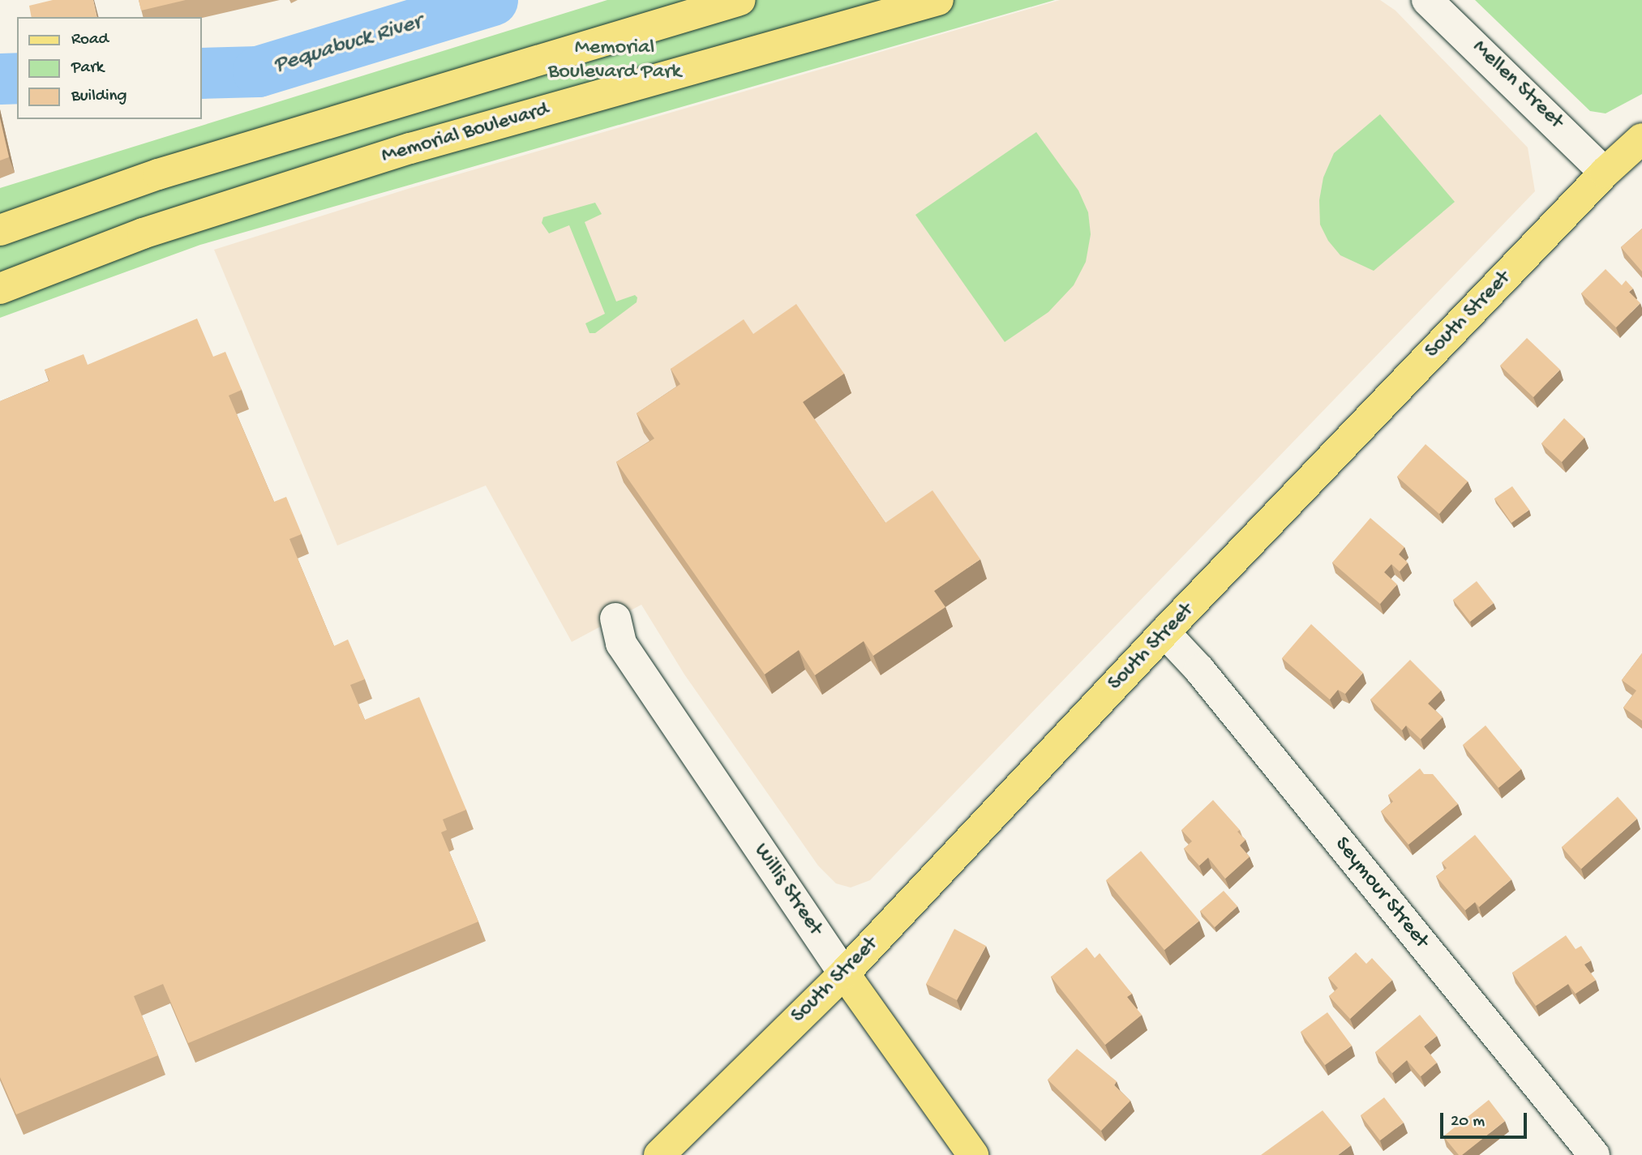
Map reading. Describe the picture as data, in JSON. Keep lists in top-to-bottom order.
{
  "streets": {
    "main road": ["Memorial Boulevard", "South Street", "Willis Street"],
    "street": ["Mellen Street", "Seymour Street"]
  },
  "crossings": [
    ["Mellen Street", "South Street"],
    ["South Street", "Willis Street"],
    ["South Street", "Seymour Street"]
  ],
  "water": ["Pequabuck River"],
  "parks": ["Memorial Boulevard Park"],
  "legend": ["Road", "Park", "Building"],
  "scale_bar": "20 m"
}
